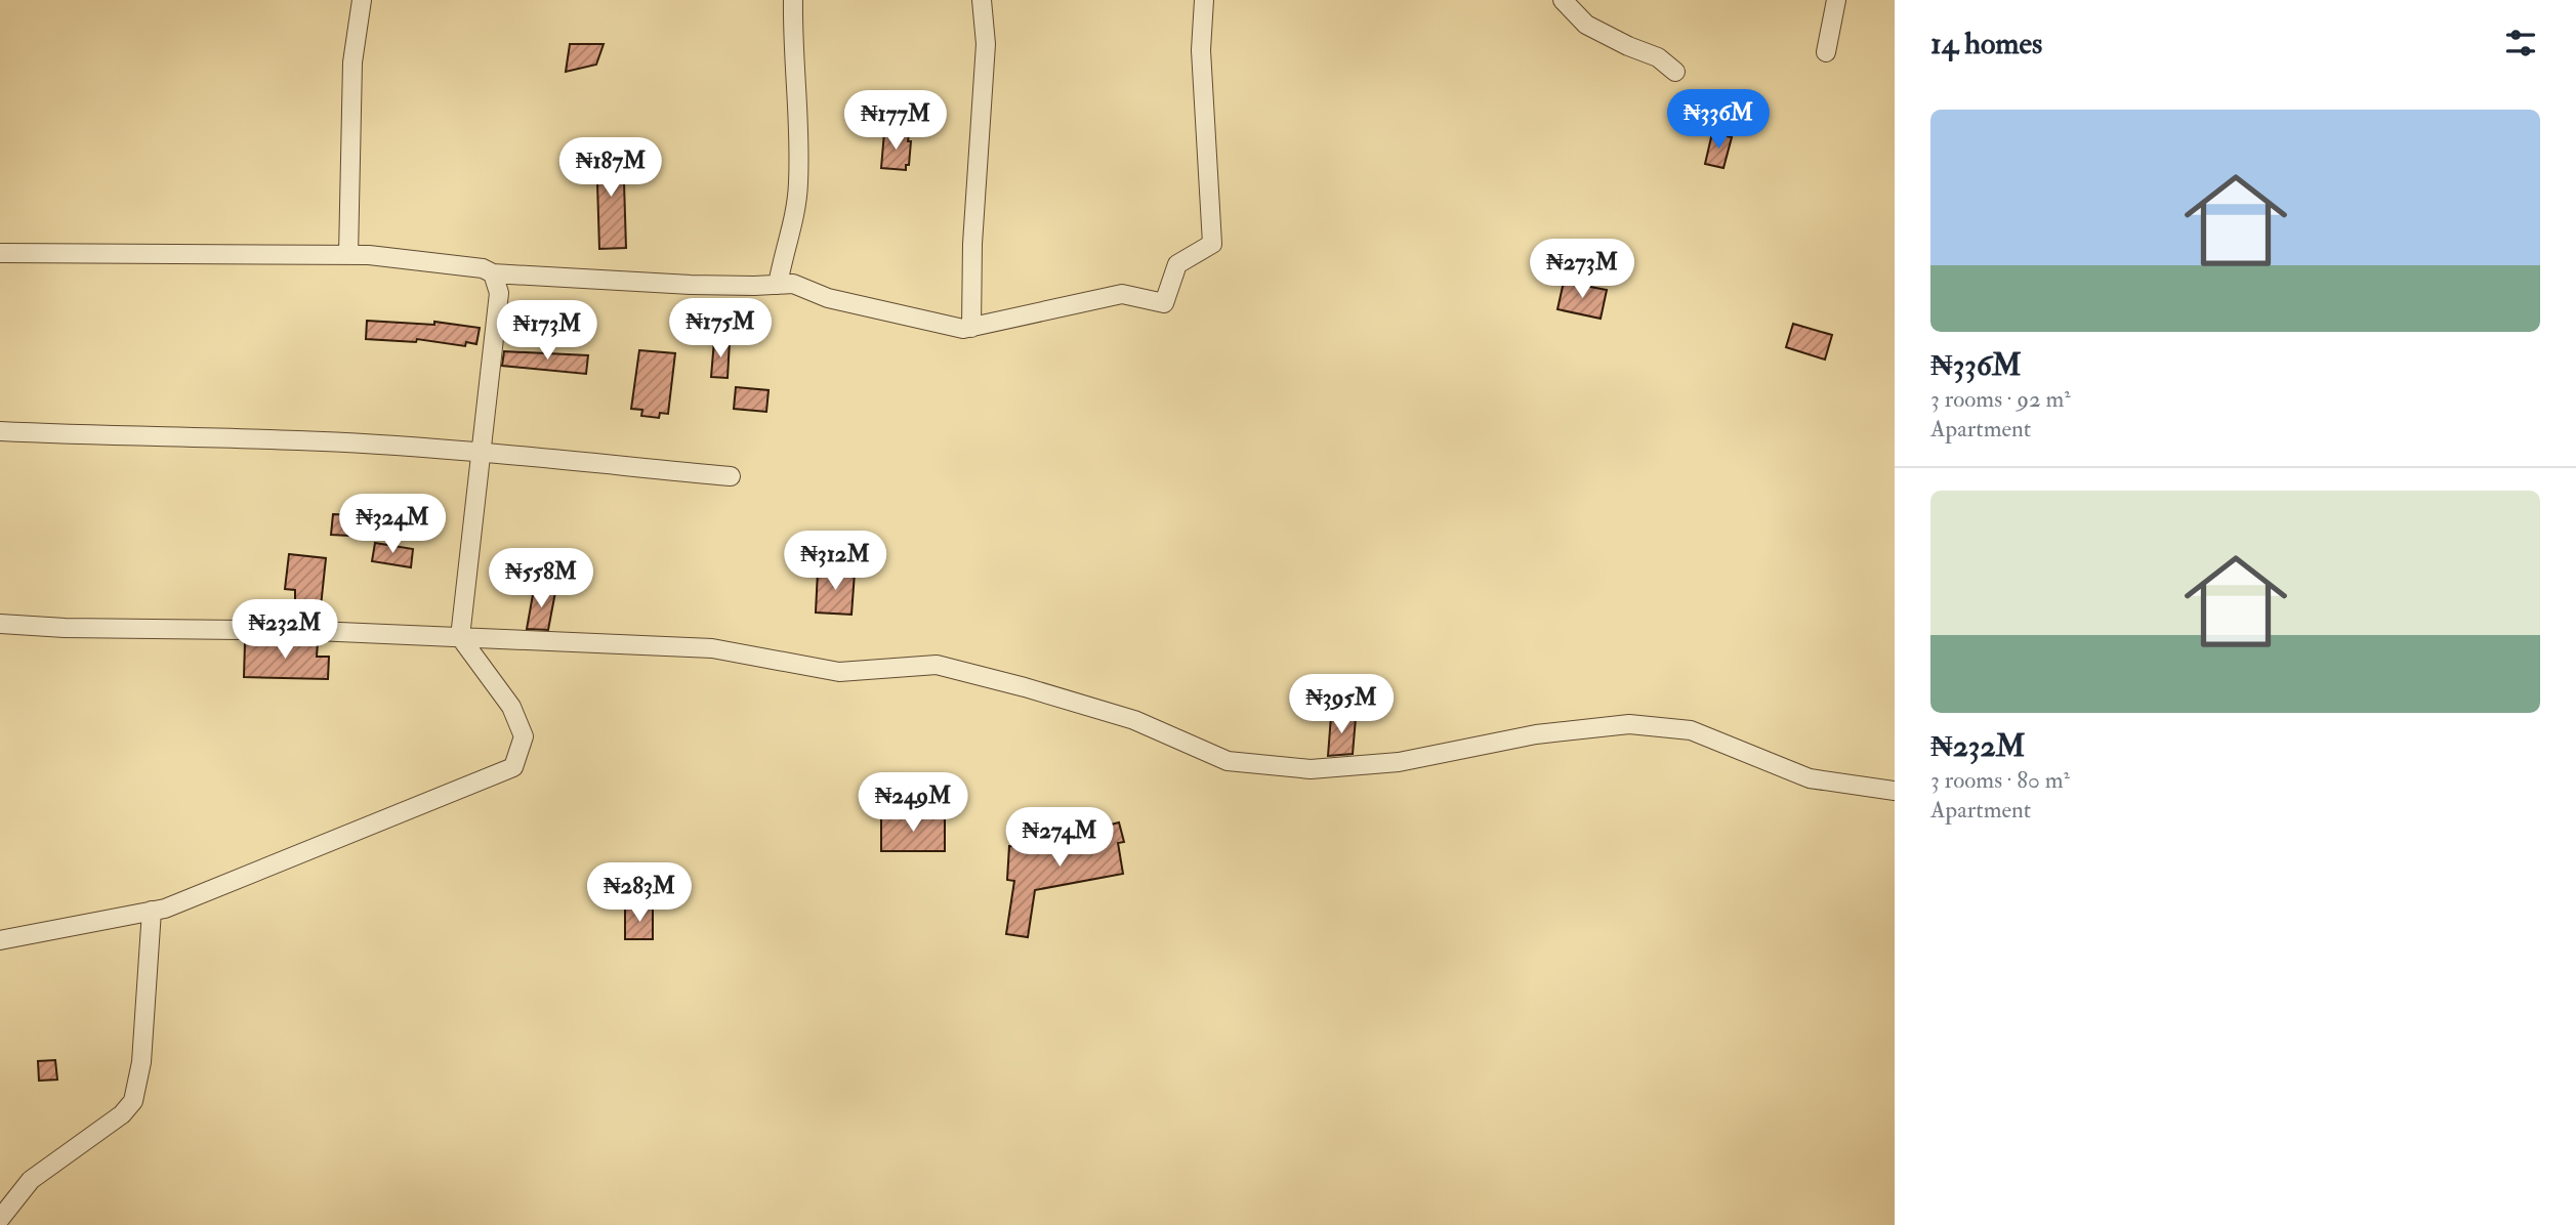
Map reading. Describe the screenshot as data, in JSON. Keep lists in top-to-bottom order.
{
  "page": {
    "heading": "14 homes",
    "list": [
      {
        "name": "₦336M",
        "note": "3 rooms · 92 m² · Apartment"
      },
      {
        "name": "₦232M",
        "note": "3 rooms · 80 m² · Apartment"
      }
    ],
    "price": [
      "₦336M",
      "₦177M",
      "₦187M",
      "₦273M",
      "₦175M",
      "₦173M",
      "₦324M",
      "₦312M",
      "₦558M",
      "₦232M",
      "₦395M",
      "₦249M",
      "₦274M",
      "₦283M"
    ]
  }
}
